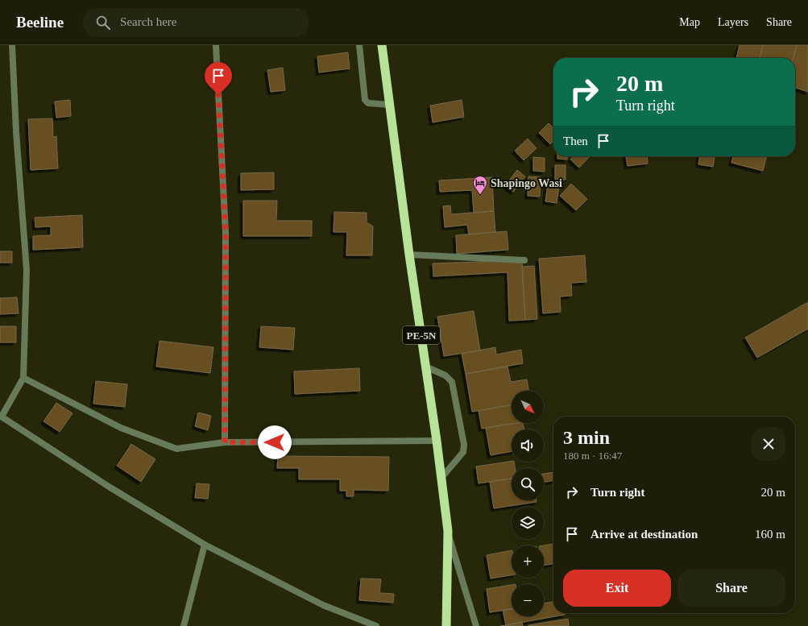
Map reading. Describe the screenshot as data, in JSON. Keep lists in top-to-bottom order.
{
  "streets": {
    "highway": ["PE-5N"]
  },
  "places": {
    "hotel": ["Shapingo Wasi"]
  },
  "north": "bottom right",
  "page": {
    "header": "Beeline",
    "search": "Search here",
    "nav": ["Map", "Layers", "Share"],
    "turn": ["20 m", "Turn right"],
    "then": "Then",
    "map_buttons": ["+", "−"],
    "heading": ["3 min", "180 m · 16:47"],
    "list": [
      {
        "name": "Turn right",
        "value": "20 m"
      },
      {
        "name": "Arrive at destination",
        "value": "160 m"
      }
    ],
    "buttons": ["Exit", "Share"]
  }
}
